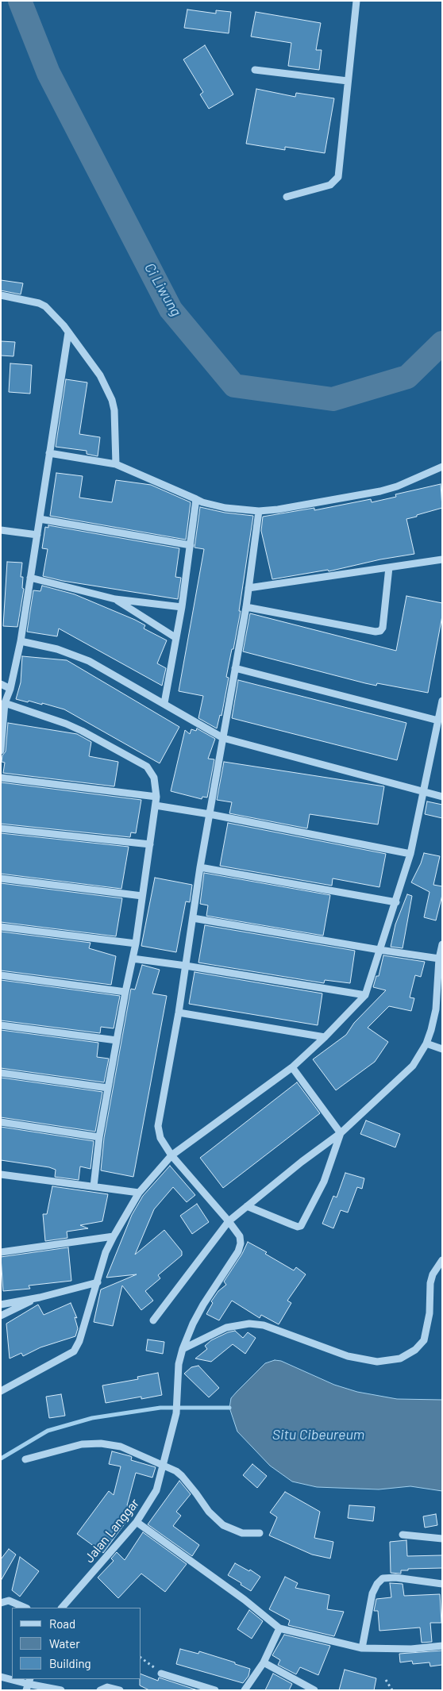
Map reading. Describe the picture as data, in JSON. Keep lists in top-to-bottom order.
{
  "streets": {
    "street": ["Jalan Langgar"]
  },
  "water": ["Ci Liwung", "Situ Cibeureum"],
  "legend": ["Road", "Water", "Building"]
}
